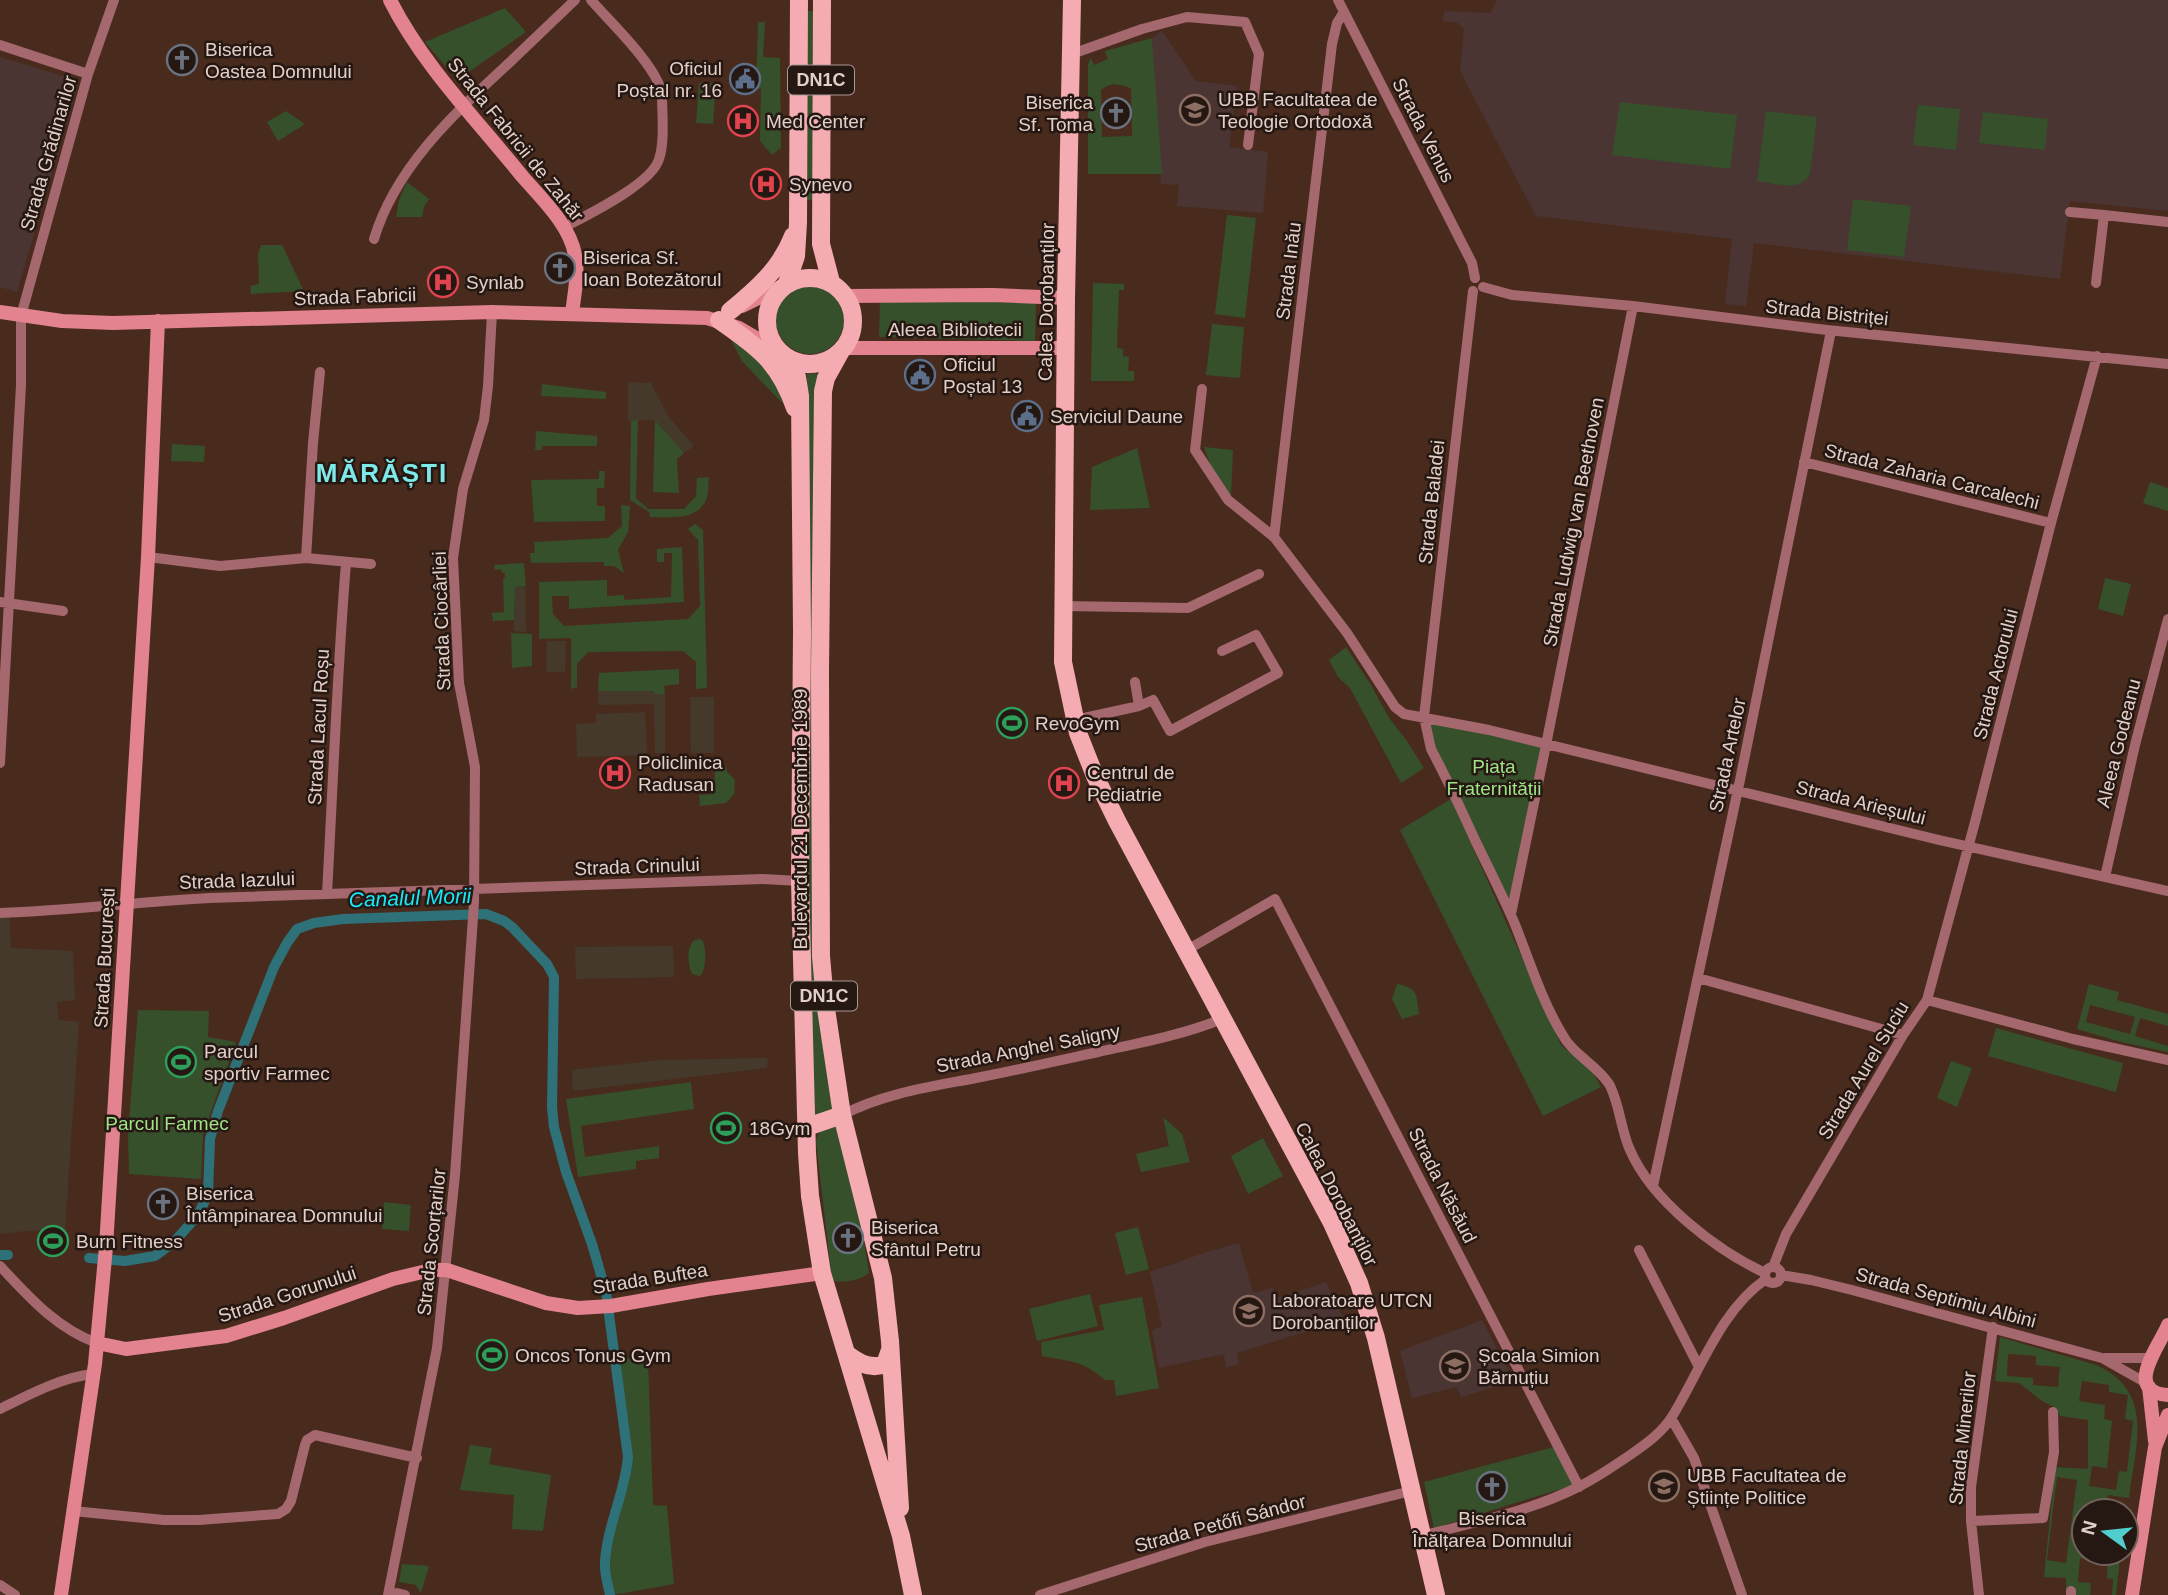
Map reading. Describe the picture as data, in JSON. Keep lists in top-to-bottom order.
{
  "streets": {
    "main road": [
      "DN1C",
      "Strada Fabricii de Zahăr",
      "Strada Fabricii",
      "Calea Dorobanților",
      "Aleea Bibliotecii",
      "Bulevardul 21 Decembrie 1989",
      "Strada București",
      "Strada Buftea",
      "Strada Gorunului"
    ],
    "street": [
      "Strada Venus",
      "Strada Grădinarilor",
      "Strada Inău",
      "Strada Bistriței",
      "Strada Zaharia Carcalechi",
      "Strada Baladei",
      "Strada Ludwig van Beethoven",
      "Strada Ciocârliei",
      "Strada Actorului",
      "Strada Lacul Roșu",
      "Aleea Godeanu",
      "Strada Artelor",
      "Strada Arieșului",
      "Strada Crinului",
      "Strada Iazului",
      "Strada Anghel Saligny",
      "Strada Aurel Suciu",
      "Strada Năsăud",
      "Strada Scorțarilor",
      "Strada Septimiu Albini",
      "Strada Minerilor",
      "Strada Petőfi Sándor"
    ]
  },
  "crossings": [
    ["DN1C", "Strada Fabricii"],
    ["DN1C", "Aleea Bibliotecii"],
    ["DN1C", "Bulevardul 21 Decembrie 1989"],
    ["Strada Venus", "Strada Inău"],
    ["Strada Venus", "Strada Bistriței"],
    ["Strada Venus", "Strada Baladei"],
    ["Strada Fabricii de Zahăr", "Strada Fabricii"],
    ["Strada Grădinarilor", "Strada Fabricii"],
    ["Strada Fabricii", "Aleea Bibliotecii"],
    ["Strada Fabricii", "Strada Ciocârliei"],
    ["Strada Fabricii", "Bulevardul 21 Decembrie 1989"],
    ["Strada Fabricii", "Strada București"],
    ["Calea Dorobanților", "Aleea Bibliotecii"],
    ["Calea Dorobanților", "Strada Anghel Saligny"],
    ["Calea Dorobanților", "Strada Aurel Suciu"],
    ["Calea Dorobanților", "Strada Năsăud"],
    ["Calea Dorobanților", "Strada Petőfi Sándor"],
    ["Strada Bistriței", "Strada Baladei"],
    ["Strada Bistriței", "Strada Ludwig van Beethoven"],
    ["Strada Bistriței", "Strada Actorului"],
    ["Strada Bistriței", "Strada Artelor"],
    ["Aleea Bibliotecii", "Bulevardul 21 Decembrie 1989"],
    ["Strada Zaharia Carcalechi", "Strada Actorului"],
    ["Strada Zaharia Carcalechi", "Strada Artelor"],
    ["Strada Ludwig van Beethoven", "Strada Arieșului"],
    ["Strada Ciocârliei", "Strada Crinului"],
    ["Strada Ciocârliei", "Strada Iazului"],
    ["Strada Ciocârliei", "Strada Scorțarilor"],
    ["Strada Actorului", "Strada Arieșului"],
    ["Strada Actorului", "Strada Aurel Suciu"],
    ["Strada Lacul Roșu", "Strada Iazului"],
    ["Aleea Godeanu", "Strada Arieșului"],
    ["Strada Artelor", "Strada Arieșului"],
    ["Strada Artelor", "Strada Septimiu Albini"],
    ["Bulevardul 21 Decembrie 1989", "Strada Crinului"],
    ["Bulevardul 21 Decembrie 1989", "Strada Anghel Saligny"],
    ["Bulevardul 21 Decembrie 1989", "Strada Buftea"],
    ["Strada Crinului", "Strada Iazului"],
    ["Strada Crinului", "Strada Scorțarilor"],
    ["Strada Iazului", "Strada București"],
    ["Strada Iazului", "Strada Scorțarilor"],
    ["Strada București", "Strada Gorunului"],
    ["Strada Aurel Suciu", "Strada Năsăud"],
    ["Strada Aurel Suciu", "Strada Septimiu Albini"],
    ["Strada Scorțarilor", "Strada Buftea"],
    ["Strada Scorțarilor", "Strada Gorunului"],
    ["Strada Buftea", "Strada Gorunului"],
    ["Strada Septimiu Albini", "Strada Minerilor"]
  ],
  "districts": ["MĂRĂȘTI"],
  "water": ["Canalul Morii"],
  "parks": ["Piața Fraternității", "Parcul Farmec"],
  "places": {
    "church": [
      "Biserica Oastea Domnului",
      "Biserica Sf. Toma",
      "Biserica Sf. Ioan Botezătorul",
      "Biserica Întâmpinarea Domnului",
      "Biserica Sfântul Petru",
      "Biserica Înălțarea Domnului"
    ],
    "public building": ["Oficiul Poștal nr. 16", "Oficiul Poștal 13", "Serviciul Daune"],
    "school or university": [
      "UBB Facultatea de Teologie Ortodoxă",
      "Laboratoare UTCN Dorobanților",
      "Școala Simion Bărnuțiu",
      "UBB Facultatea de Științe Politice"
    ],
    "hospital": [
      "Med Center",
      "Synevo",
      "Synlab",
      "Policlinica Radusan",
      "Centrul de Pediatrie"
    ],
    "sports": [
      "RevoGym",
      "Parcul sportiv Farmec",
      "18Gym",
      "Burn Fitness",
      "Oncos Tonus Gym"
    ]
  },
  "north": "left"
}
